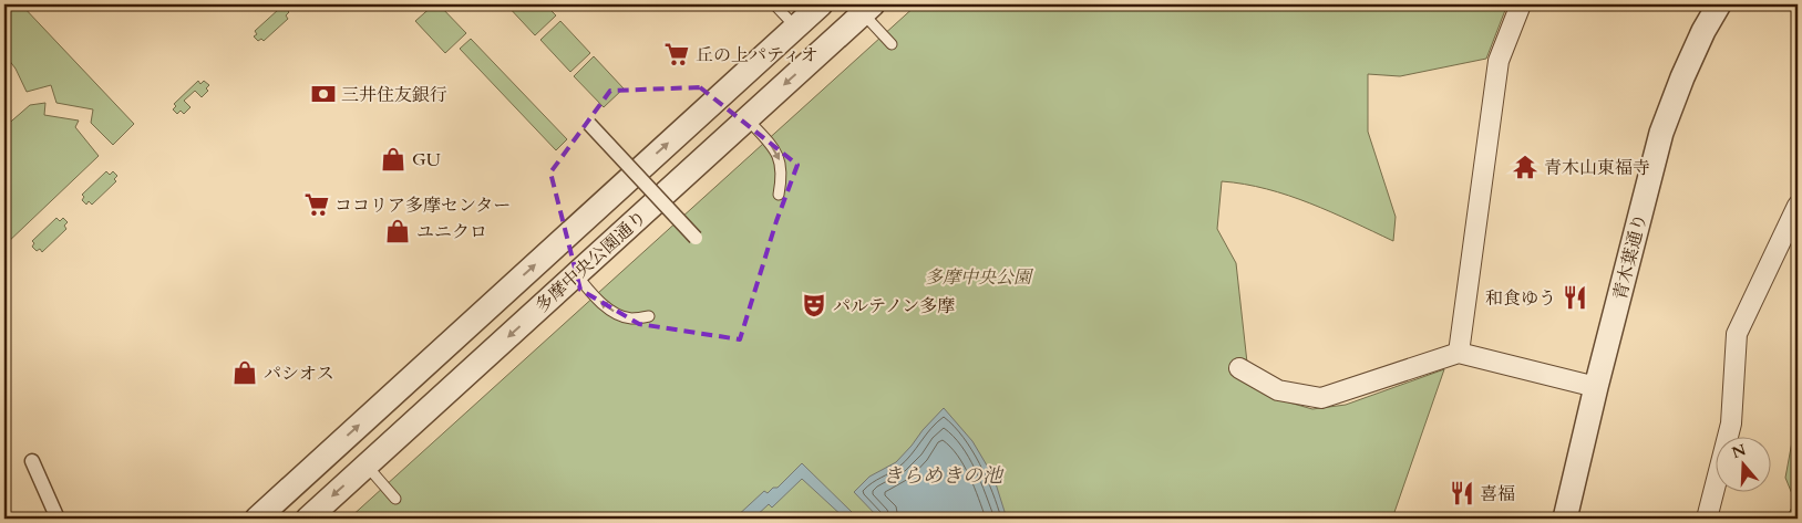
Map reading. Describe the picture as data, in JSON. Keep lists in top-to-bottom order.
{
  "streets": {
    "street": ["青木葉通り", "多摩中央公園通り"]
  },
  "water": ["きらめきの池"],
  "parks": ["多摩中央公園"],
  "places": {
    "supermarket": ["丘の上パティオ", "ココリア多摩センター"],
    "bank": ["三井住友銀行"],
    "shop": ["GU", "ユニクロ", "パシオス"],
    "temple": ["青木山東福寺"],
    "restaurant": ["和食ゆう", "喜福"],
    "theatre": ["パルテノン多摩"]
  },
  "north": "top"
}
